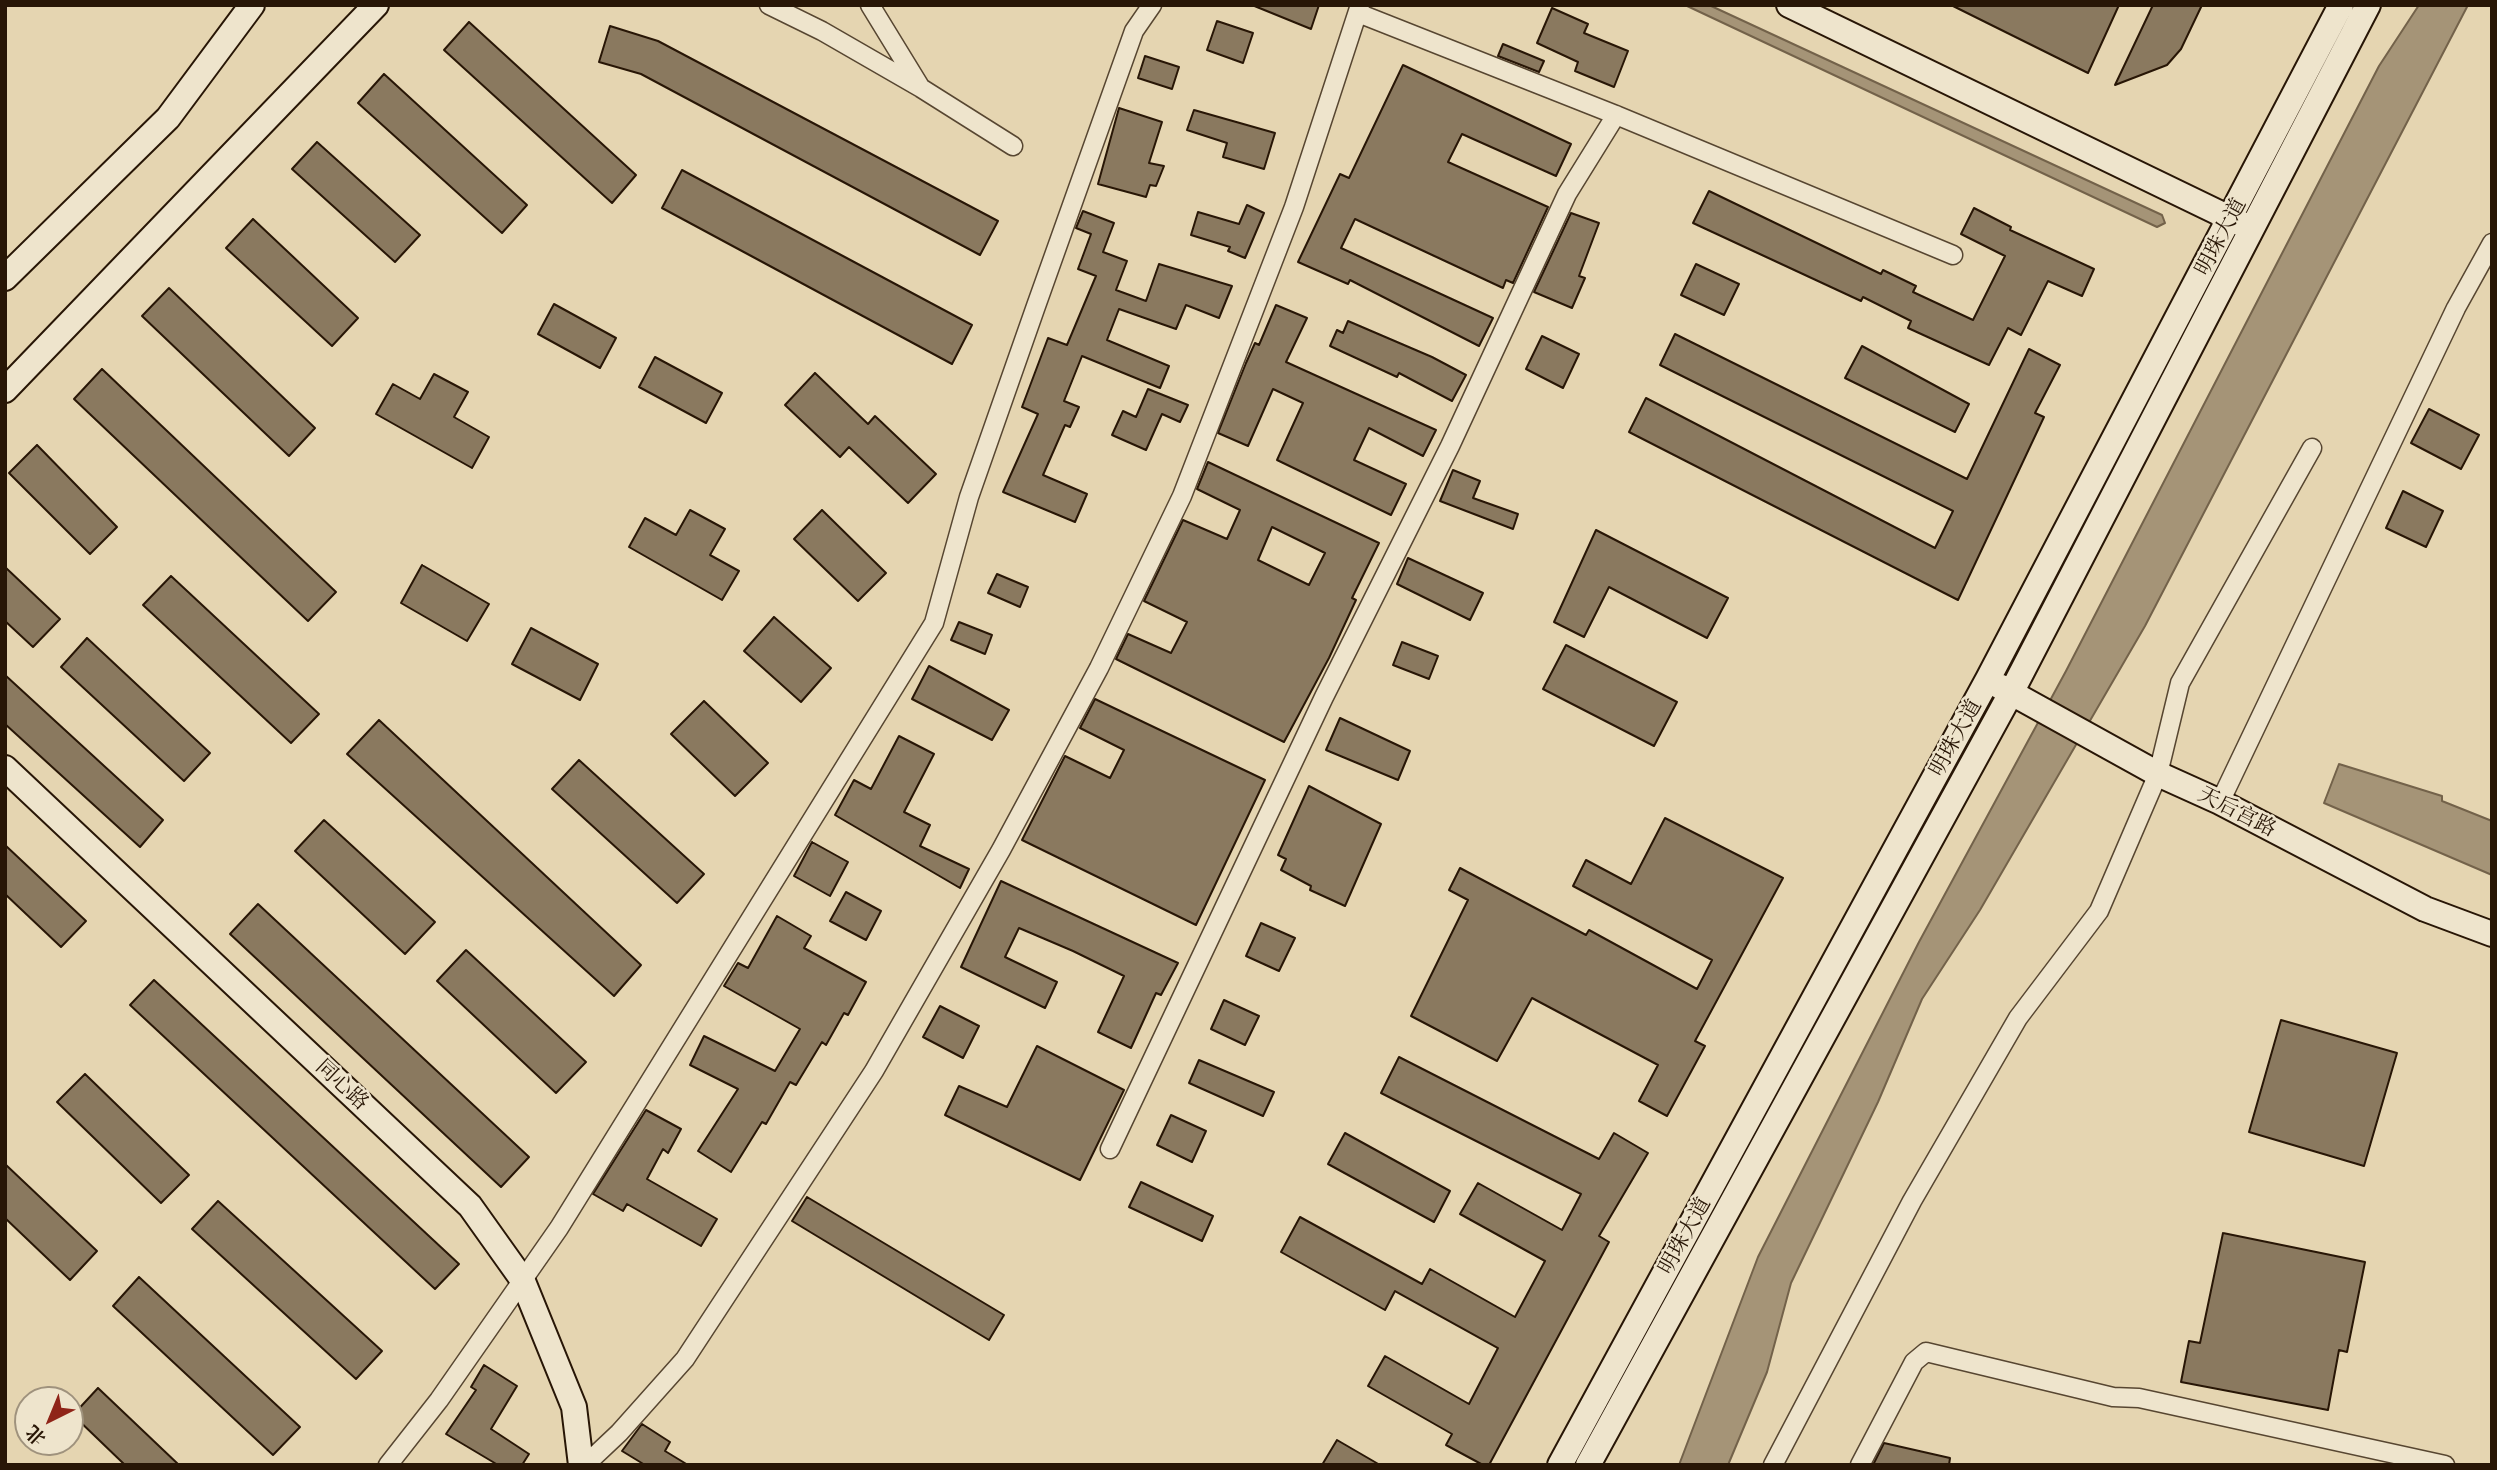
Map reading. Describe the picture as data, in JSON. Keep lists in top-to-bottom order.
{
  "streets": {
    "main road": ["明珠大道", "天后宫路", "同心路"]
  },
  "crossings": [
    ["明珠大道", "天后宫路"]
  ],
  "north": "bottom left"
}
